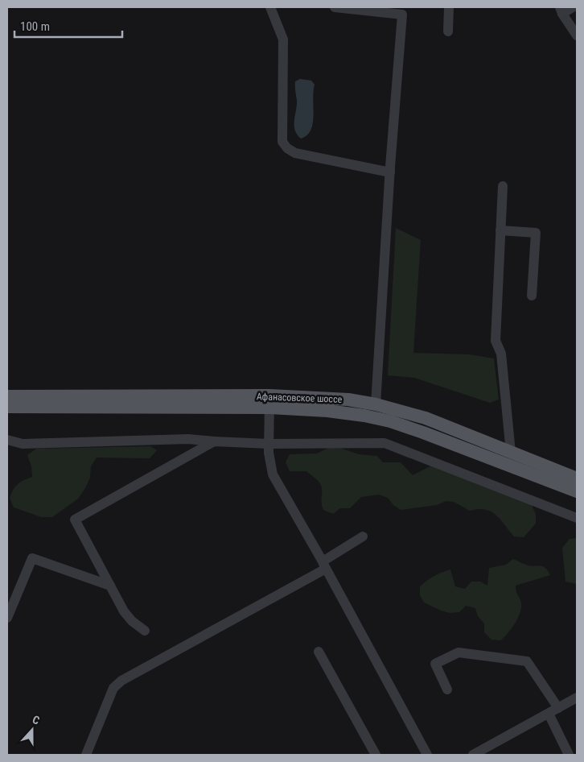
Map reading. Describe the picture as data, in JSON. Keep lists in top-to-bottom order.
{
  "streets": {
    "main road": ["Афанасовское шоссе"]
  },
  "scale_bar": "100 m",
  "north": "top"
}
